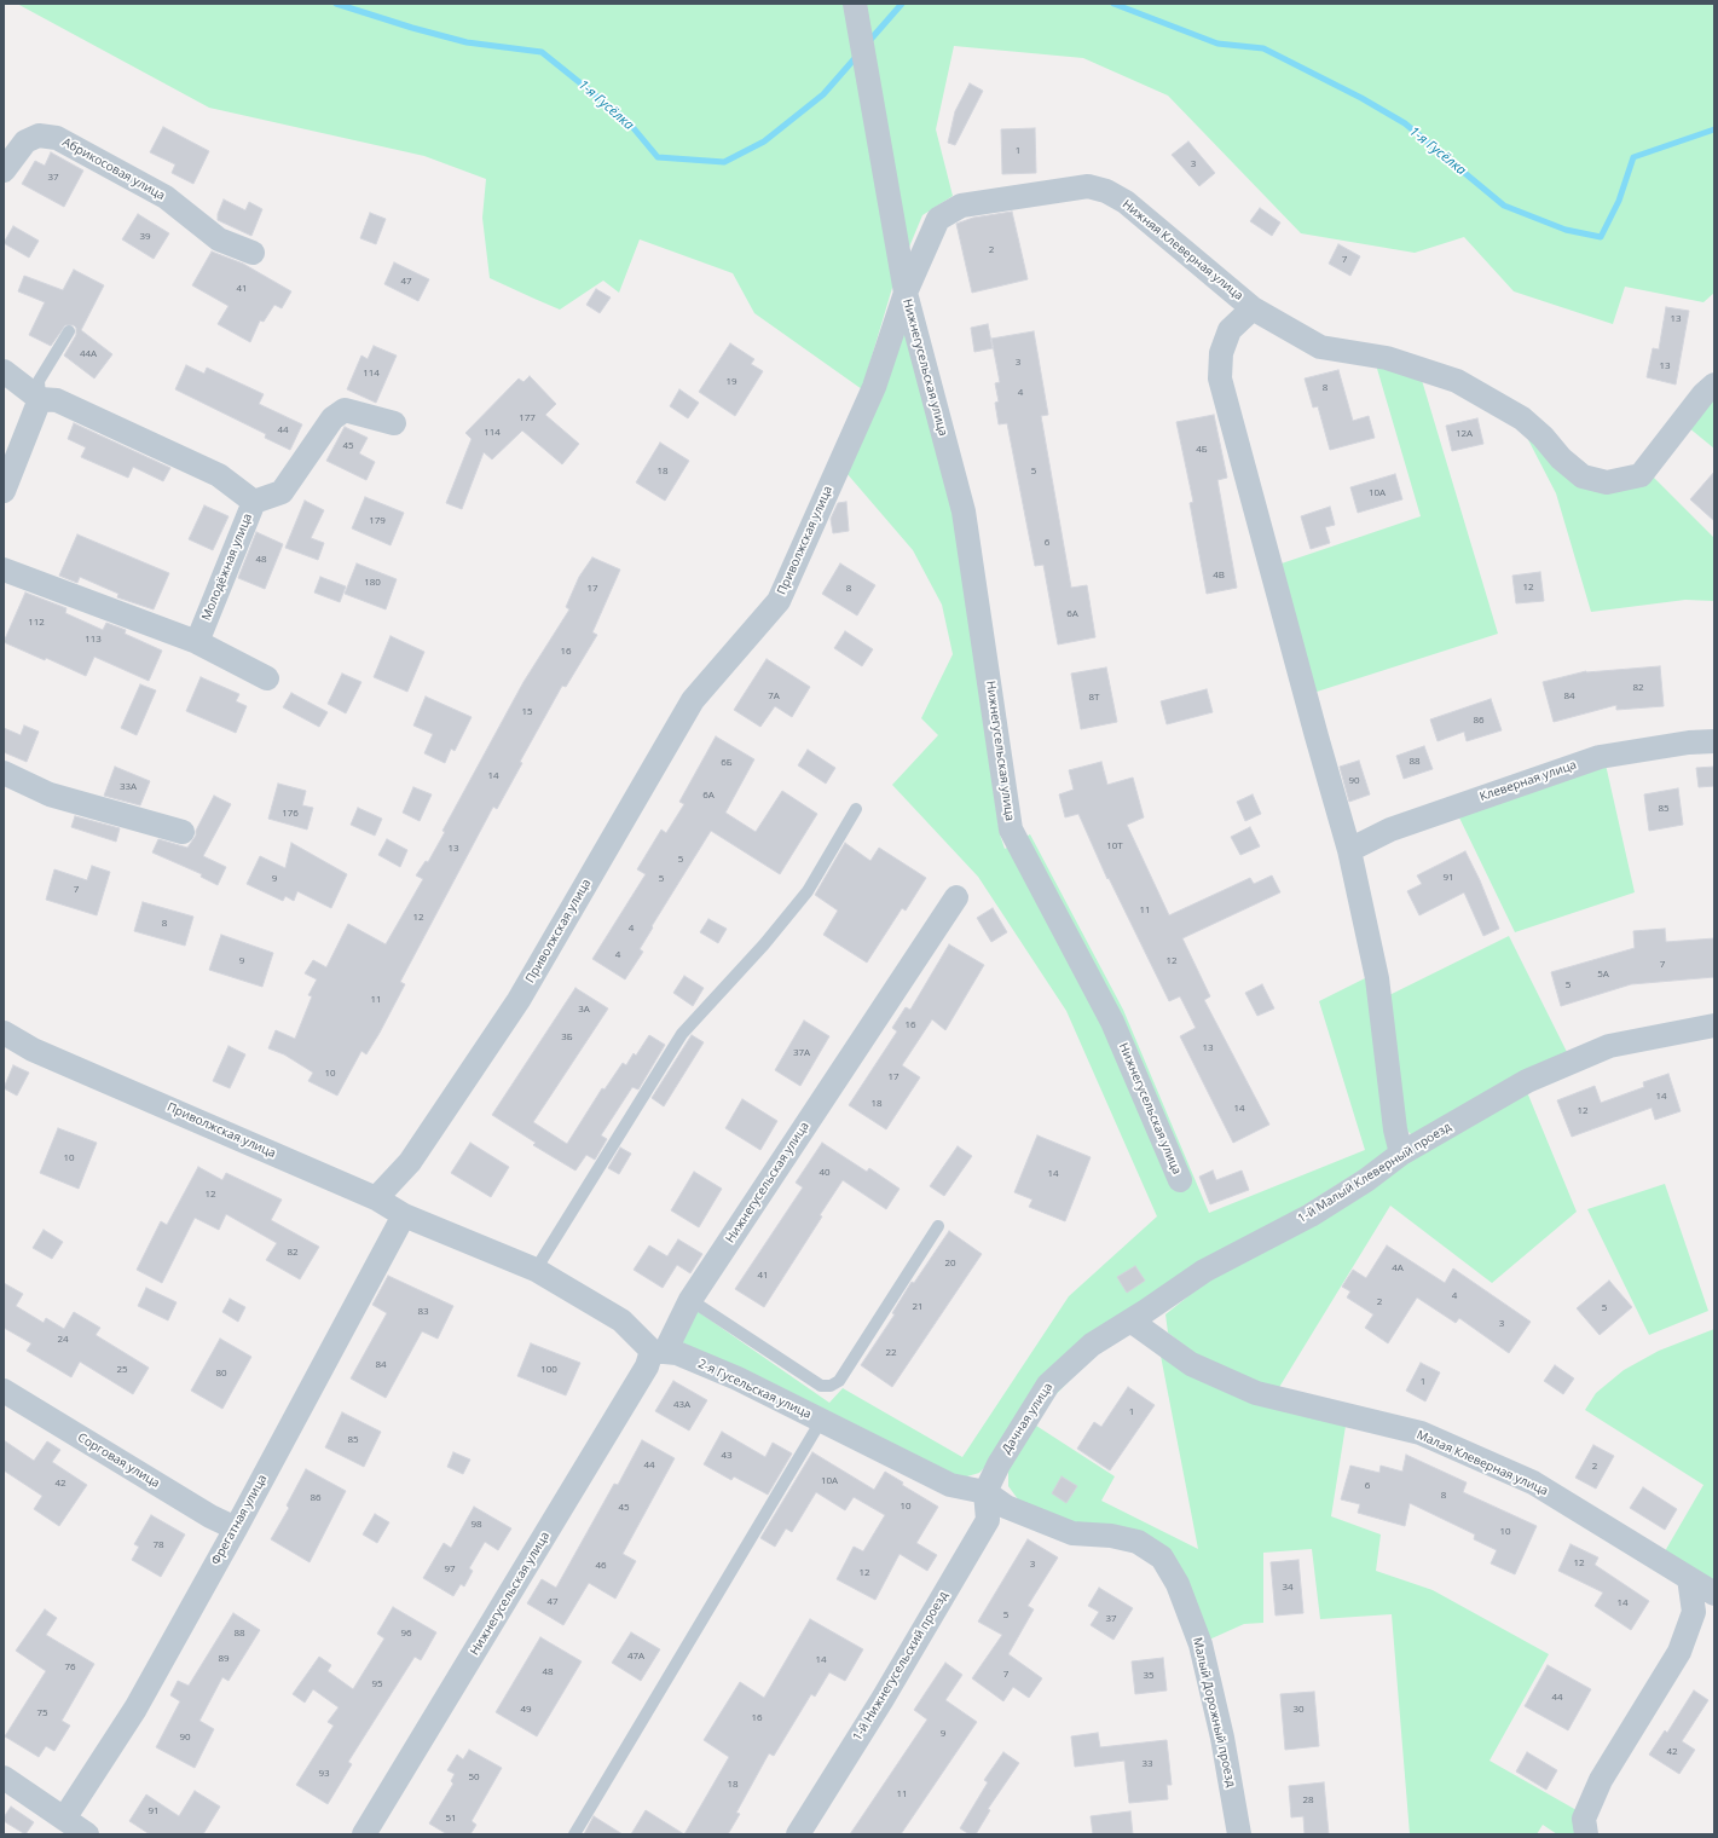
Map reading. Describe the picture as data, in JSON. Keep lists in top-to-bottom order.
{
  "streets": {
    "street": [
      "Абрикосовая улица",
      "Нижняя Клеверная улица",
      "Нижнегусельская улица",
      "Приволжская улица",
      "Молодёжная улица",
      "Клеверная улица",
      "1-й Малый Клеверный проезд",
      "2-я Гусельская улица",
      "Дачная улица",
      "Сорговая улица",
      "Малая Клеверная улица",
      "Фрегатная улица",
      "1-й Нижнегусельский проезд",
      "Малый Дорожный проезд"
    ]
  },
  "crossings": [
    ["Нижняя Клеверная улица", "Нижнегусельская улица"],
    ["Нижняя Клеверная улица", "Приволжская улица"],
    ["Нижняя Клеверная улица", "Клеверная улица"],
    ["Нижняя Клеверная улица", "1-й Малый Клеверный проезд"],
    ["Нижнегусельская улица", "Приволжская улица"],
    ["Нижнегусельская улица", "2-я Гусельская улица"],
    ["1-й Малый Клеверный проезд", "Дачная улица"],
    ["1-й Малый Клеверный проезд", "Малая Клеверная улица"],
    ["2-я Гусельская улица", "Дачная улица"],
    ["2-я Гусельская улица", "1-й Нижнегусельский проезд"],
    ["2-я Гусельская улица", "Малый Дорожный проезд"],
    ["Дачная улица", "Малая Клеверная улица"],
    ["Дачная улица", "1-й Нижнегусельский проезд"],
    ["Дачная улица", "Малый Дорожный проезд"],
    ["Сорговая улица", "Фрегатная улица"],
    ["1-й Нижнегусельский проезд", "Малый Дорожный проезд"]
  ],
  "water": ["1-я Гусёлка"],
  "house_numbers": [
    "1",
    "3",
    "37",
    "39",
    "2",
    "7",
    "47",
    "41",
    "13",
    "44А",
    "3",
    "13",
    "114",
    "19",
    "8",
    "4",
    "177",
    "44",
    "114",
    "12А",
    "45",
    "4Б",
    "18",
    "5",
    "10А",
    "179",
    "6",
    "48",
    "4В",
    "180",
    "12",
    "17",
    "8",
    "6А",
    "112",
    "113",
    "16",
    "82",
    "7А",
    "84",
    "8Т",
    "15",
    "86",
    "88",
    "6Б",
    "14",
    "90",
    "33А",
    "6А",
    "85",
    "176",
    "10Т",
    "13",
    "5",
    "91",
    "9",
    "5",
    "7",
    "11",
    "12",
    "8",
    "4",
    "4",
    "9",
    "12",
    "7",
    "5А",
    "5",
    "11",
    "3А",
    "16",
    "3Б",
    "13",
    "37А",
    "10",
    "17",
    "14",
    "18",
    "14",
    "12",
    "10",
    "40",
    "14",
    "12",
    "82",
    "20",
    "4А",
    "41",
    "4",
    "2",
    "21",
    "5",
    "83",
    "3",
    "24",
    "22",
    "84",
    "25",
    "100",
    "80",
    "1",
    "43А",
    "1",
    "85",
    "43",
    "44",
    "2",
    "10А",
    "42",
    "6",
    "8",
    "86",
    "10",
    "45",
    "98",
    "10",
    "78",
    "12",
    "3",
    "46",
    "97",
    "12",
    "34",
    "47",
    "14",
    "5",
    "37",
    "88",
    "96",
    "47А",
    "89",
    "14",
    "76",
    "48",
    "7",
    "35",
    "95",
    "44",
    "49",
    "30",
    "75",
    "16",
    "9",
    "90",
    "42",
    "33",
    "93",
    "50",
    "18",
    "11",
    "28",
    "91",
    "51"
  ]
}
